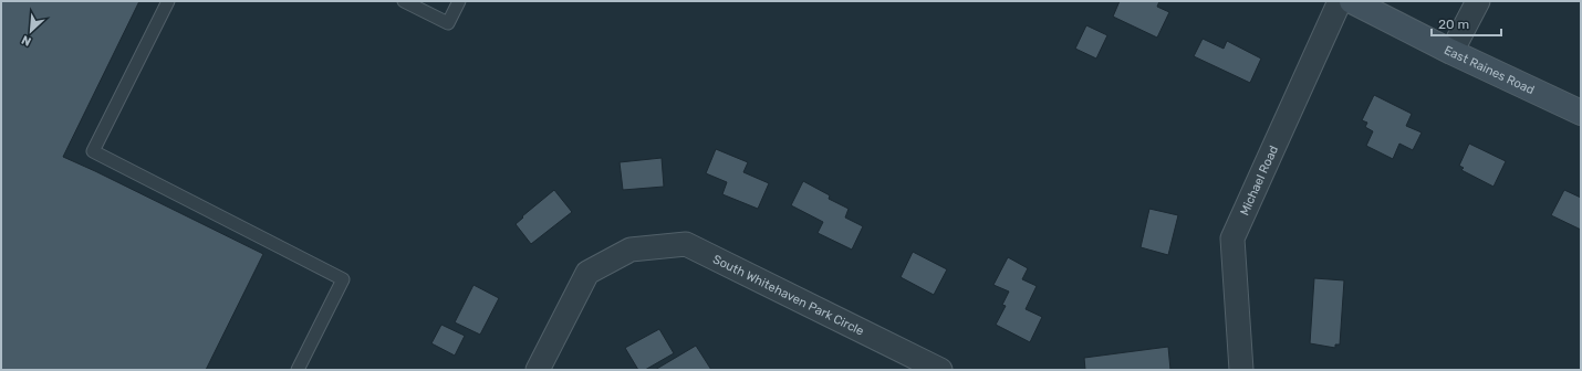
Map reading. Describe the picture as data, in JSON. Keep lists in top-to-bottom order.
{
  "streets": {
    "main road": ["East Raines Road"],
    "street": ["Michael Road", "South Whitehaven Park Circle"]
  },
  "scale_bar": "20 m",
  "north": "bottom left"
}
